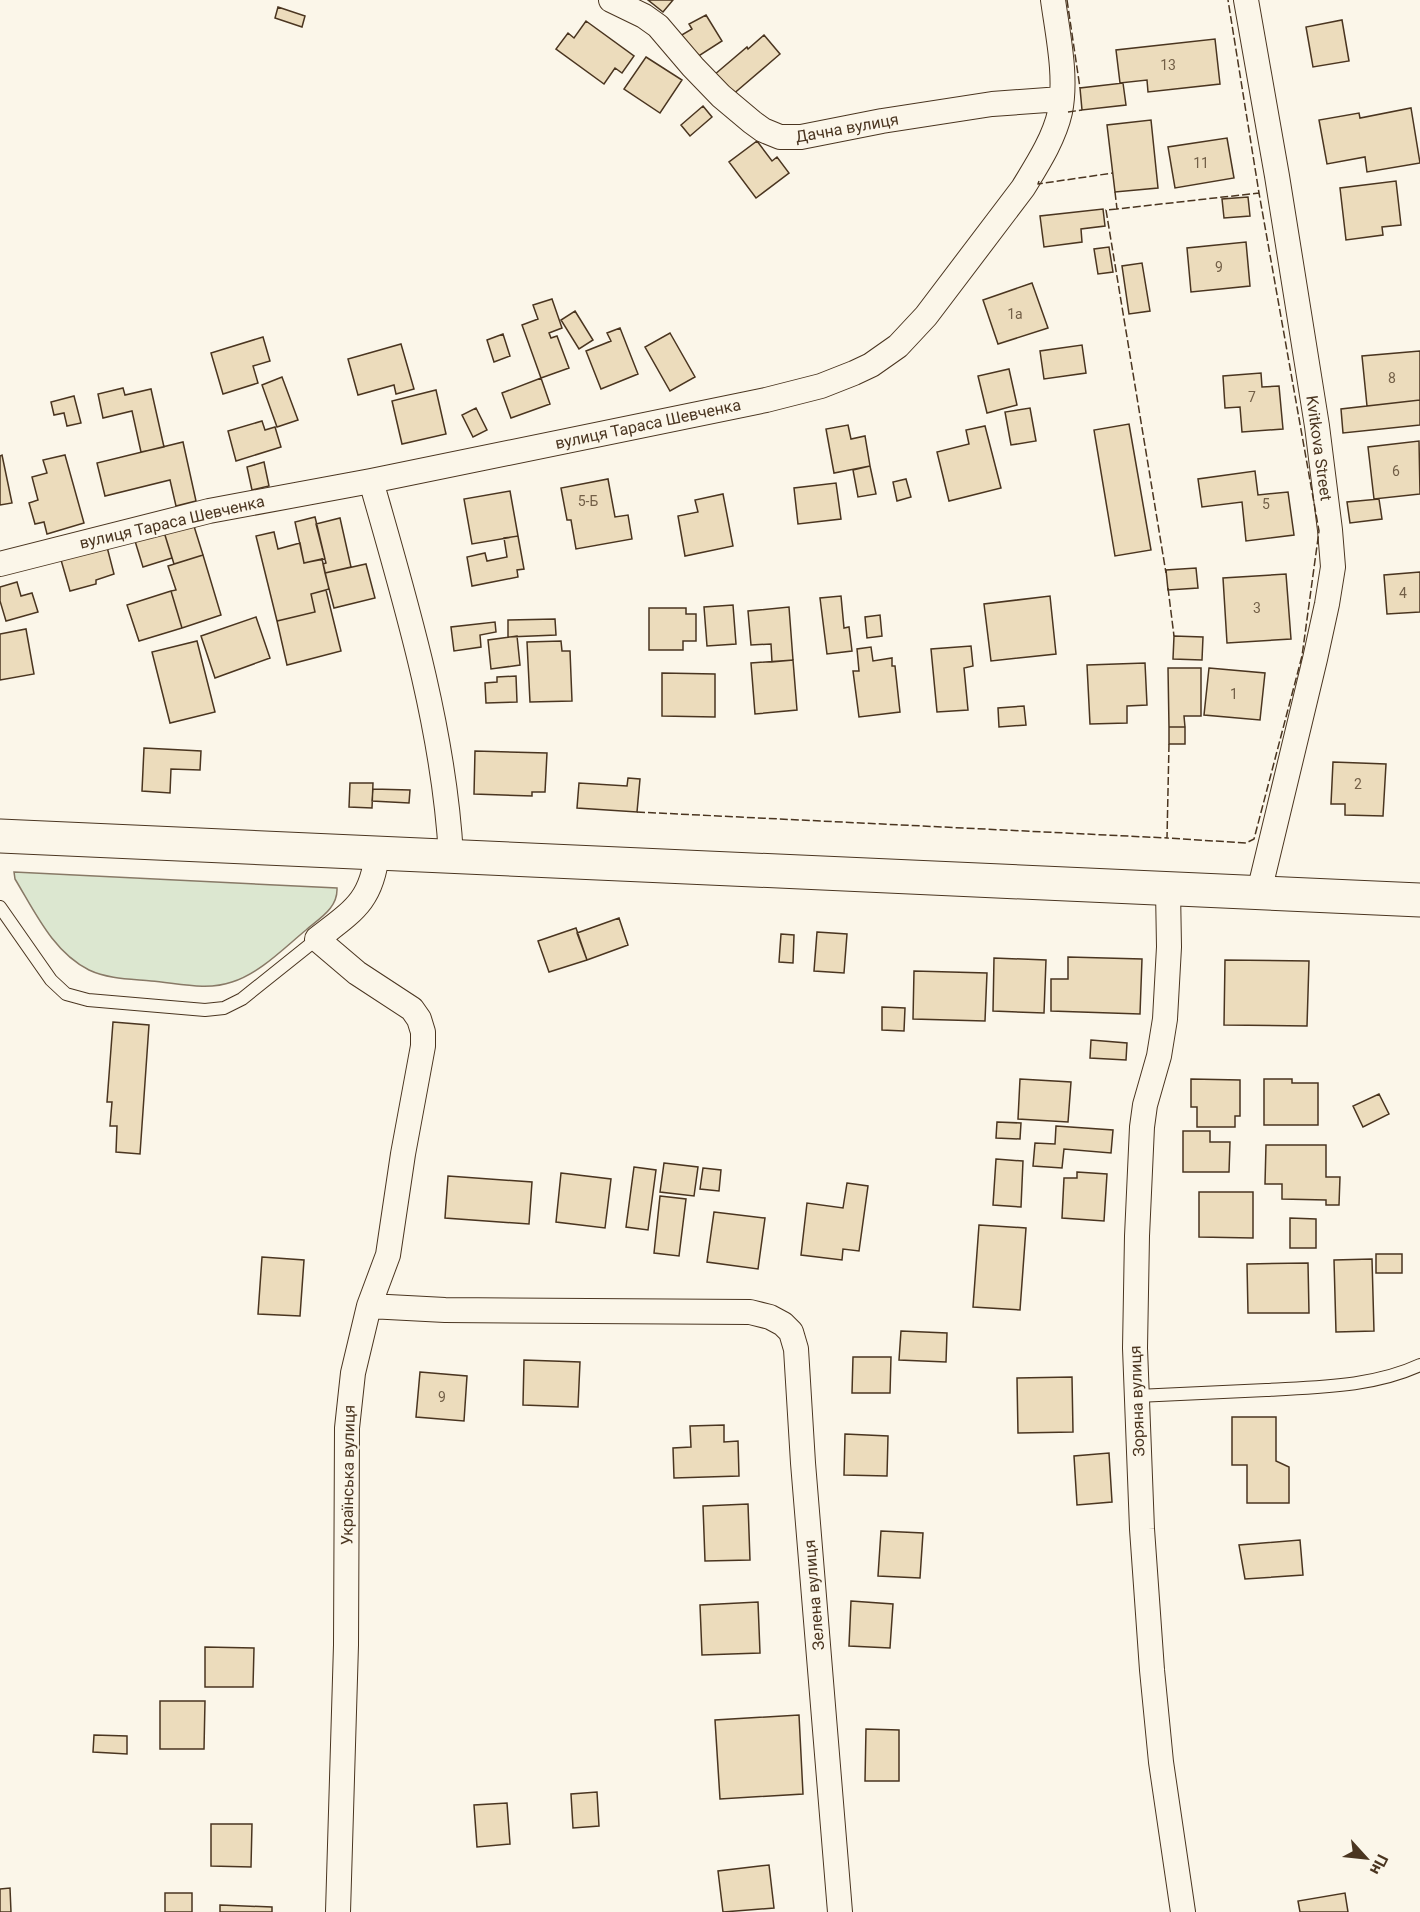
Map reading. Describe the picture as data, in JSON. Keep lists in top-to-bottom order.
{
  "streets": {
    "street": [
      "Дачна вулиця",
      "вулиця Тараса Шевченка",
      "Kvitkova Street",
      "Зоряна вулиця",
      "Українська вулиця",
      "Зелена вулиця"
    ]
  },
  "crossings": [
    ["Дачна вулиця", "вулиця Тараса Шевченка"],
    ["Українська вулиця", "Зелена вулиця"]
  ],
  "house_numbers": [
    "13",
    "11",
    "9",
    "1а",
    "8",
    "7",
    "6",
    "5-Б",
    "5",
    "4",
    "3",
    "1",
    "2",
    "9"
  ],
  "north": "bottom right"
}
